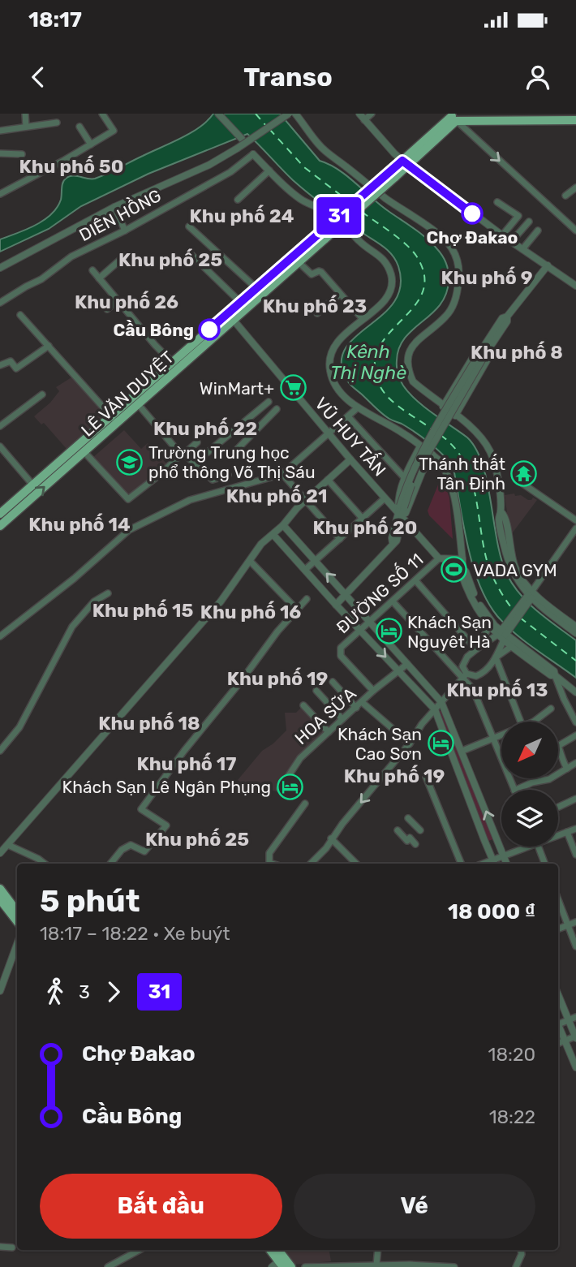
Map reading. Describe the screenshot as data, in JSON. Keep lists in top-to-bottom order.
{
  "streets": {
    "main road": ["LÊ VĂN DUYỆT"],
    "street": [
      "DIÊN HỒNG",
      "VŨ HUY TẤN",
      "ĐƯỜNG SỐ 11",
      "HOA SỮA"
    ]
  },
  "crossings": [
    ["LÊ VĂN DUYỆT", "VŨ HUY TẤN"],
    ["VŨ HUY TẤN", "ĐƯỜNG SỐ 11"],
    ["ĐƯỜNG SỐ 11", "HOA SỮA"]
  ],
  "districts": [
    "Khu phố 50",
    "Khu phố 24",
    "Khu phố 25",
    "Khu phố 9",
    "Khu phố 26",
    "Khu phố 23",
    "Khu phố 8",
    "Khu phố 22",
    "Khu phố 21",
    "Khu phố 14",
    "Khu phố 20",
    "Khu phố 15",
    "Khu phố 16",
    "Khu phố 19",
    "Khu phố 13",
    "Khu phố 18",
    "Khu phố 17",
    "Khu phố 19",
    "Khu phố 25"
  ],
  "water": ["Kênh Thị Nghè"],
  "places": {
    "other": ["Chợ Đakao", "Cầu Bông"],
    "supermarket": ["WinMart+"],
    "school or university": ["Trường Trung học phổ thông Võ Thị Sáu"],
    "temple": ["Thánh thất Tân Định"],
    "sports": ["VADA GYM"],
    "hotel": ["Khách Sạn Nguyêt Hà", "Khách Sạn Cao Sơn", "Khách Sạn Lê Ngân Phụng"]
  },
  "lines": ["bus line 31"],
  "north": "bottom left",
  "page": {
    "status": "18:17",
    "header": "Transo",
    "on_map": "31",
    "heading": ["5 phút", "18:17 – 18:22 · Xe buýt", "18 000 ₫"],
    "legs": ["3", "31"],
    "list": [
      {
        "name": "Chợ Đakao",
        "value": "18:20"
      },
      {
        "name": "Cầu Bông",
        "value": "18:22"
      }
    ],
    "buttons": ["Bắt đầu", "Vé"]
  }
}
